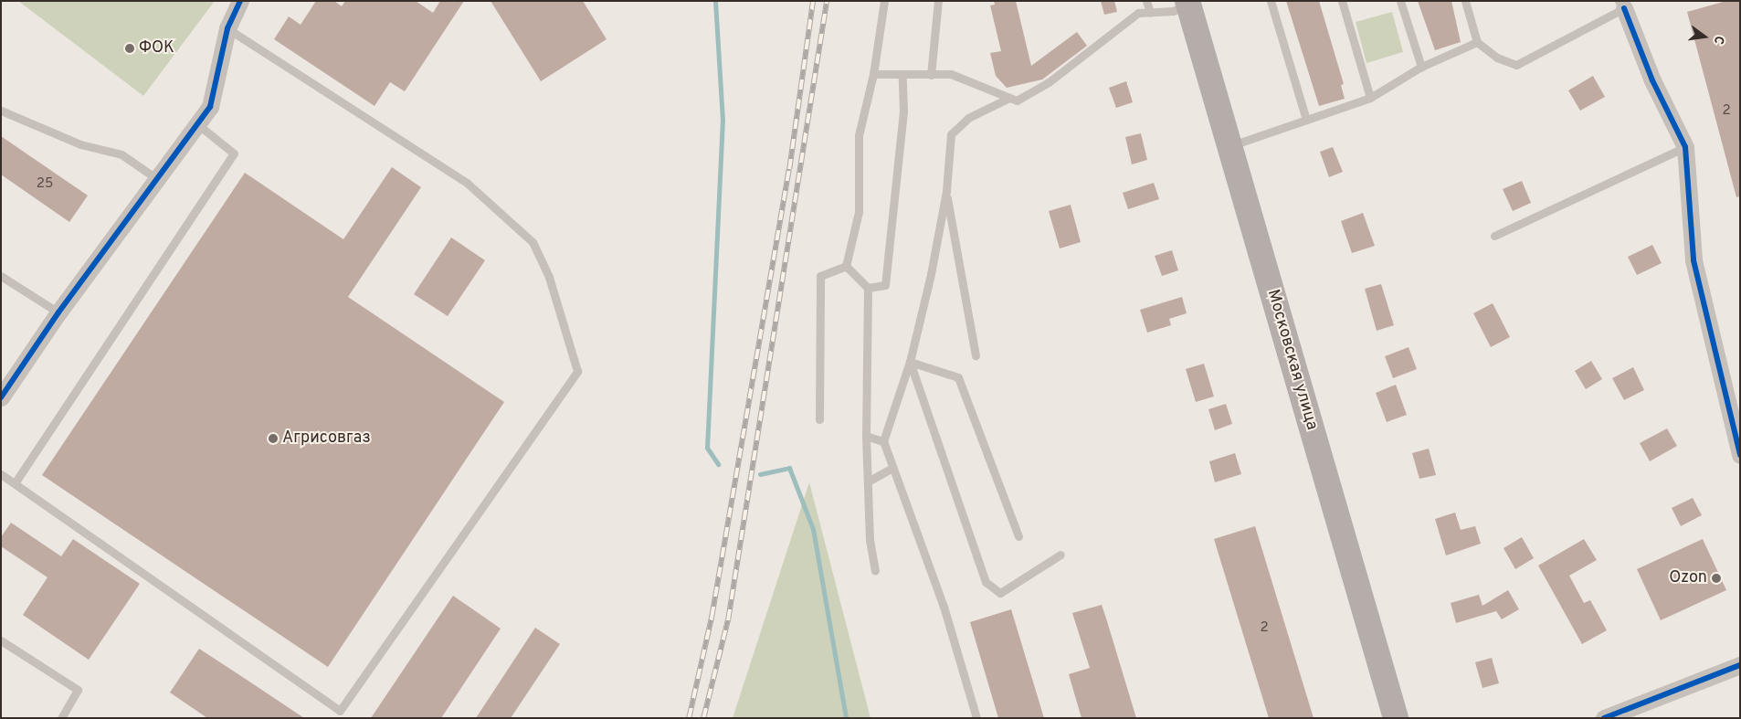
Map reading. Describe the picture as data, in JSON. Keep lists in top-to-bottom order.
{
  "streets": {
    "main road": ["Московская улица"]
  },
  "places": ["ФОК", "Агрисовгаз", "Ozon"],
  "house_numbers": ["2", "25", "2"],
  "north": "right"
}
